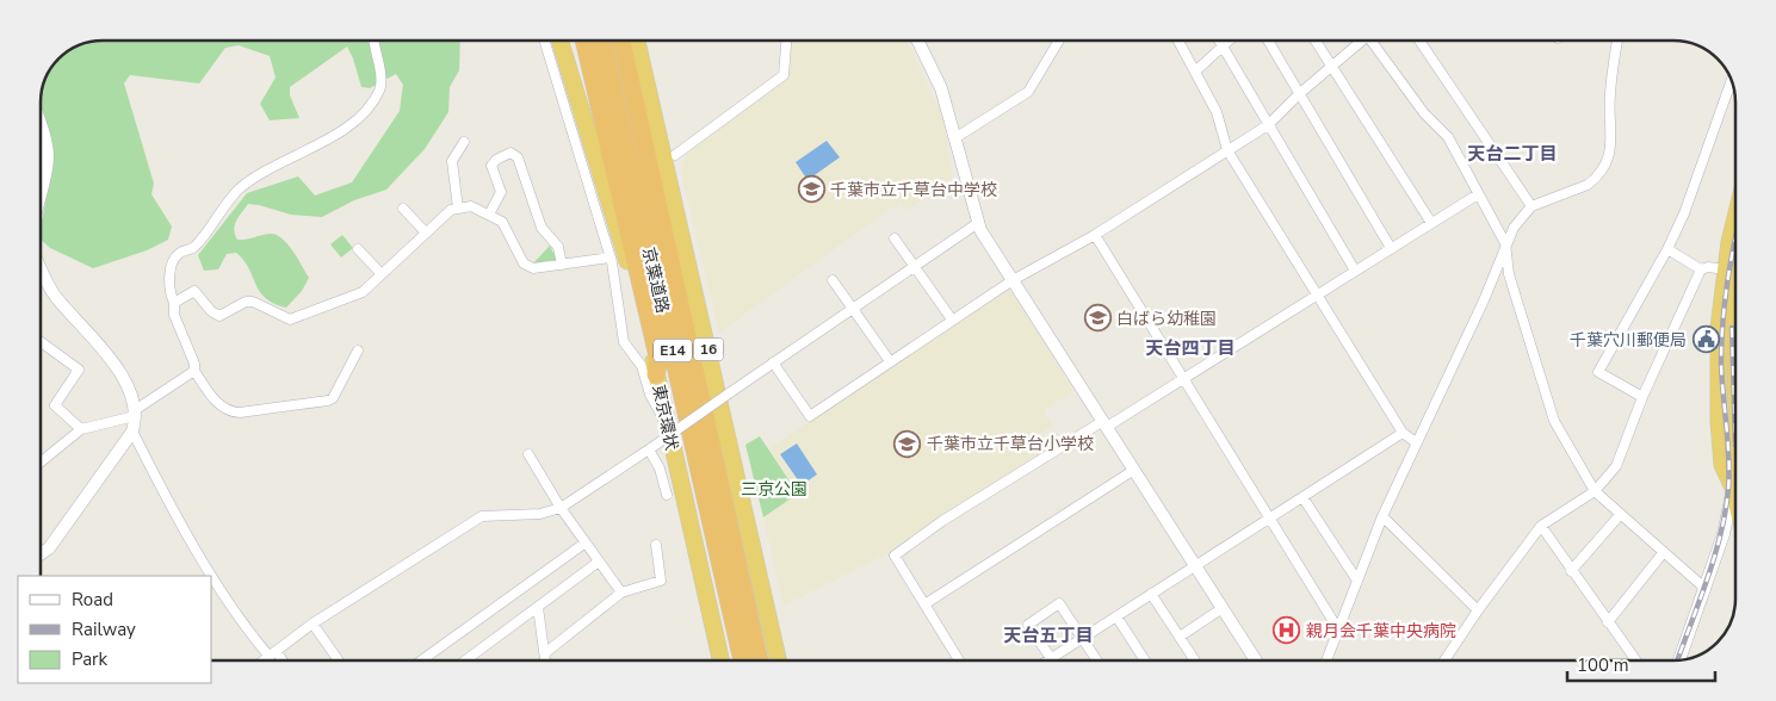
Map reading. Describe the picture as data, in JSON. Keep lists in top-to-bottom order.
{
  "streets": {
    "highway": [
      "京葉道路",
      "16",
      "E14",
      "東京環状"
    ]
  },
  "districts": ["天台二丁目", "天台四丁目", "天台五丁目"],
  "parks": ["三京公園"],
  "places": {
    "school or university": ["千葉市立千草台中学校", "白ばら幼稚園", "千葉市立千草台小学校"],
    "public building": ["千葉穴川郵便局"],
    "hospital": ["親月会千葉中央病院"]
  },
  "legend": ["Road", "Railway", "Park"],
  "scale_bar": "100 m"
}
